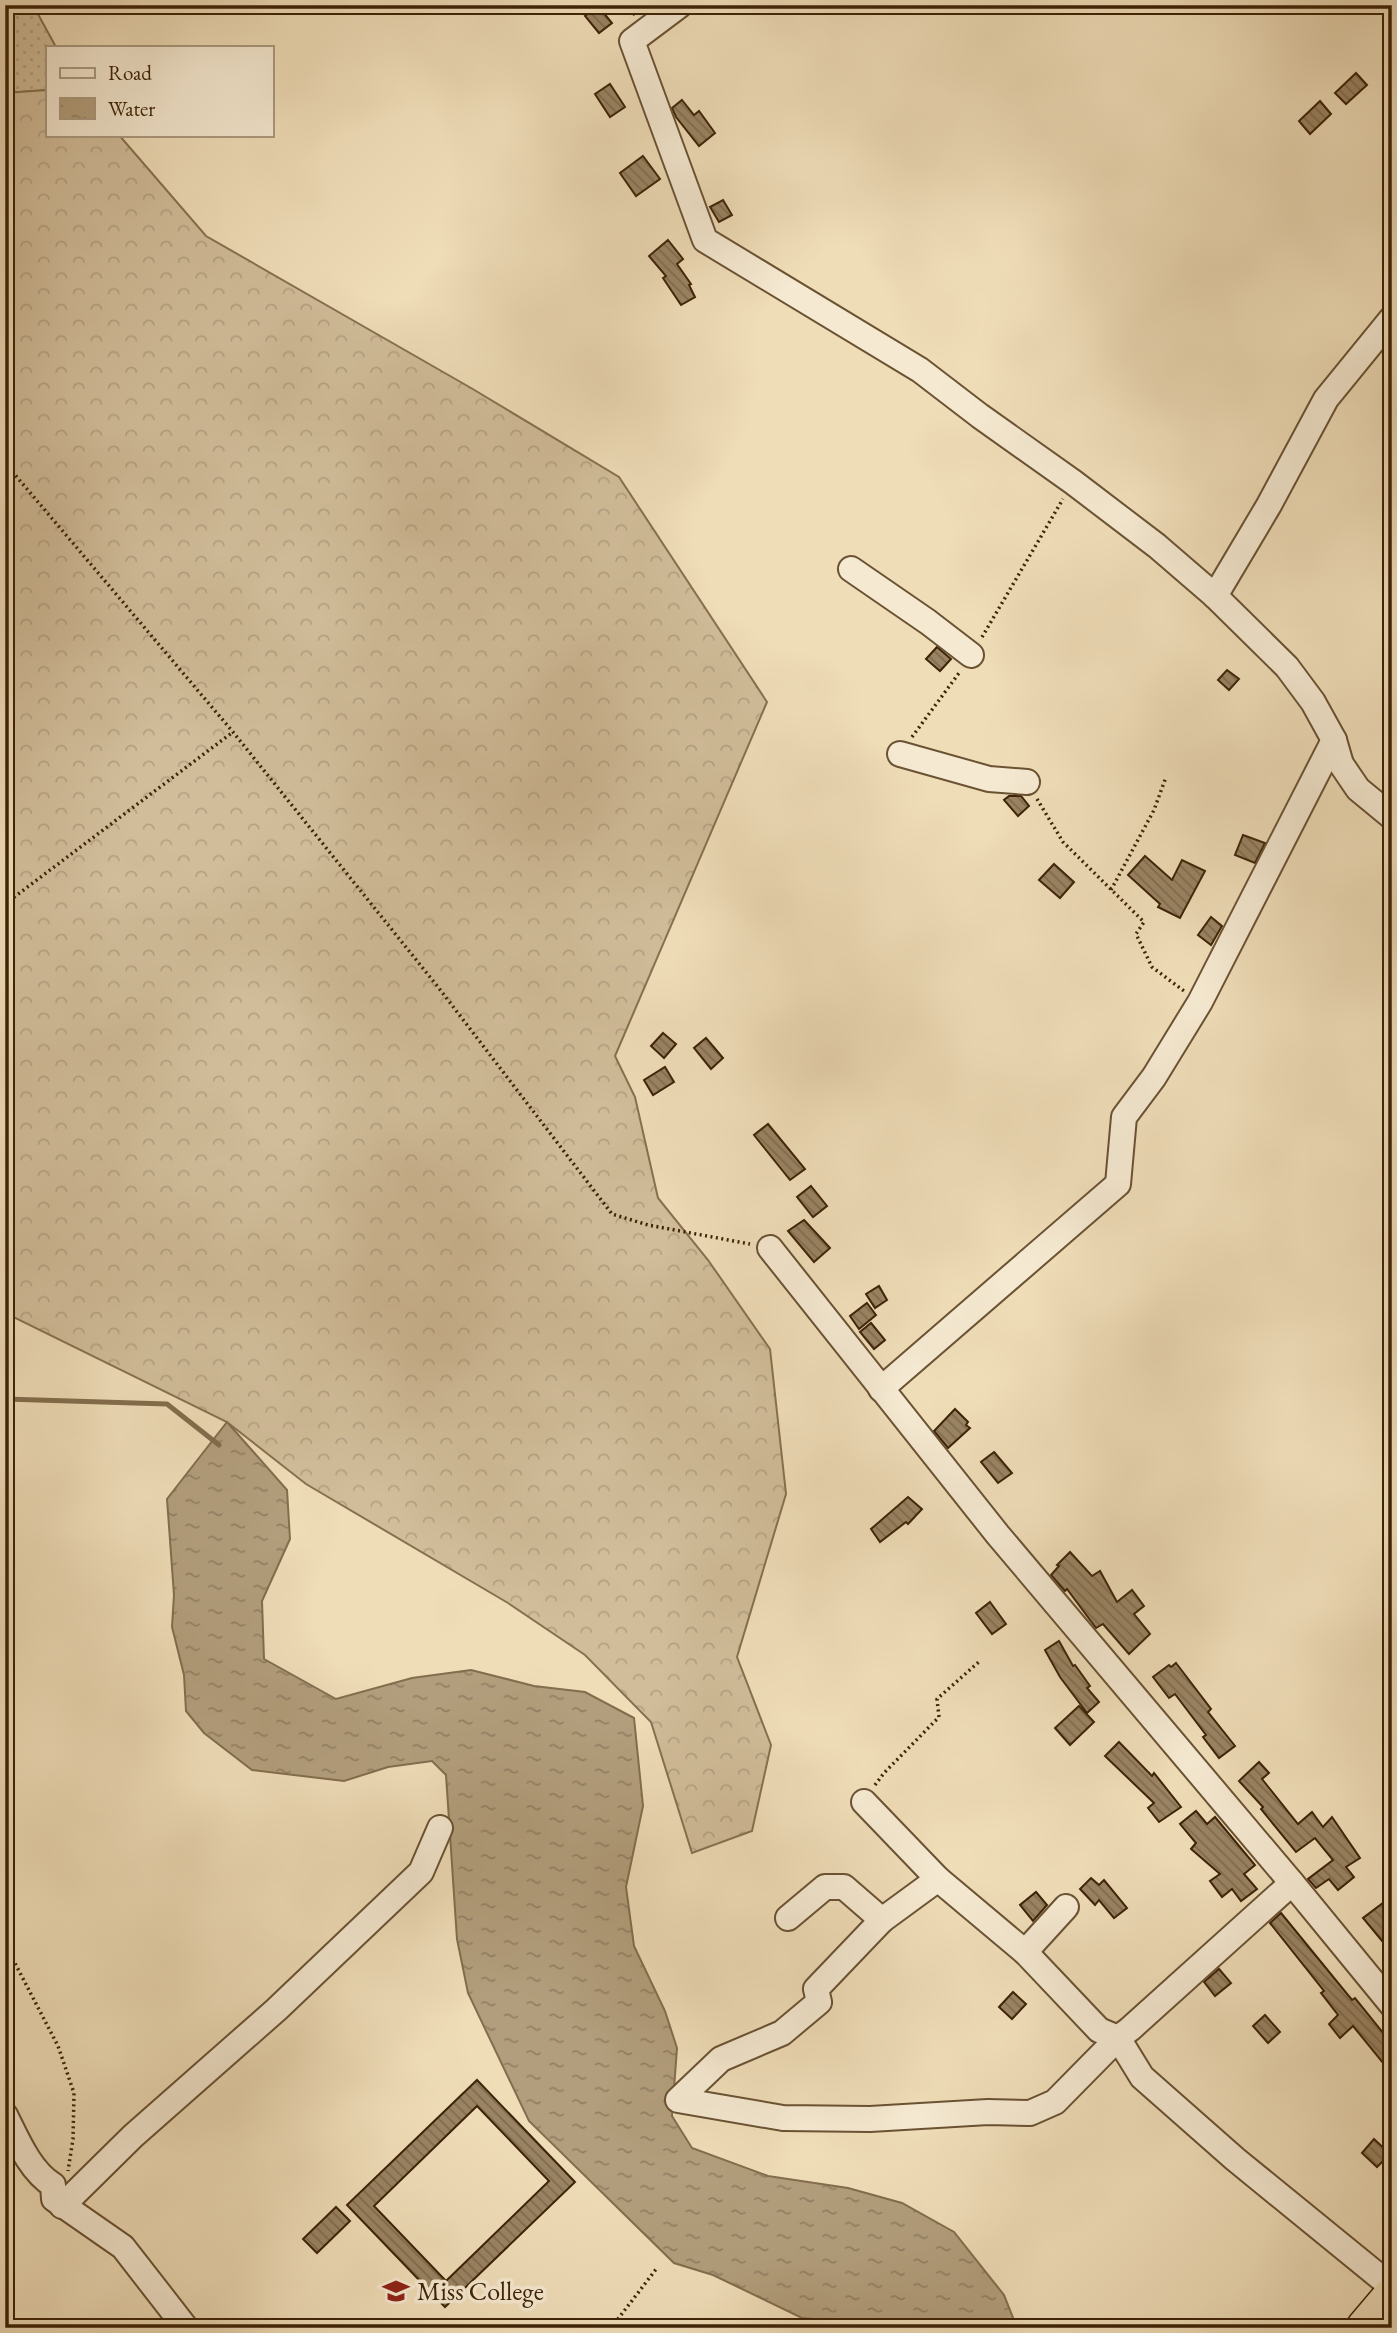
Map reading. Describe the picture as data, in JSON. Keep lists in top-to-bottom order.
{
  "places": {
    "school or university": ["Miss College"]
  },
  "legend": ["Road", "Water"]
}
